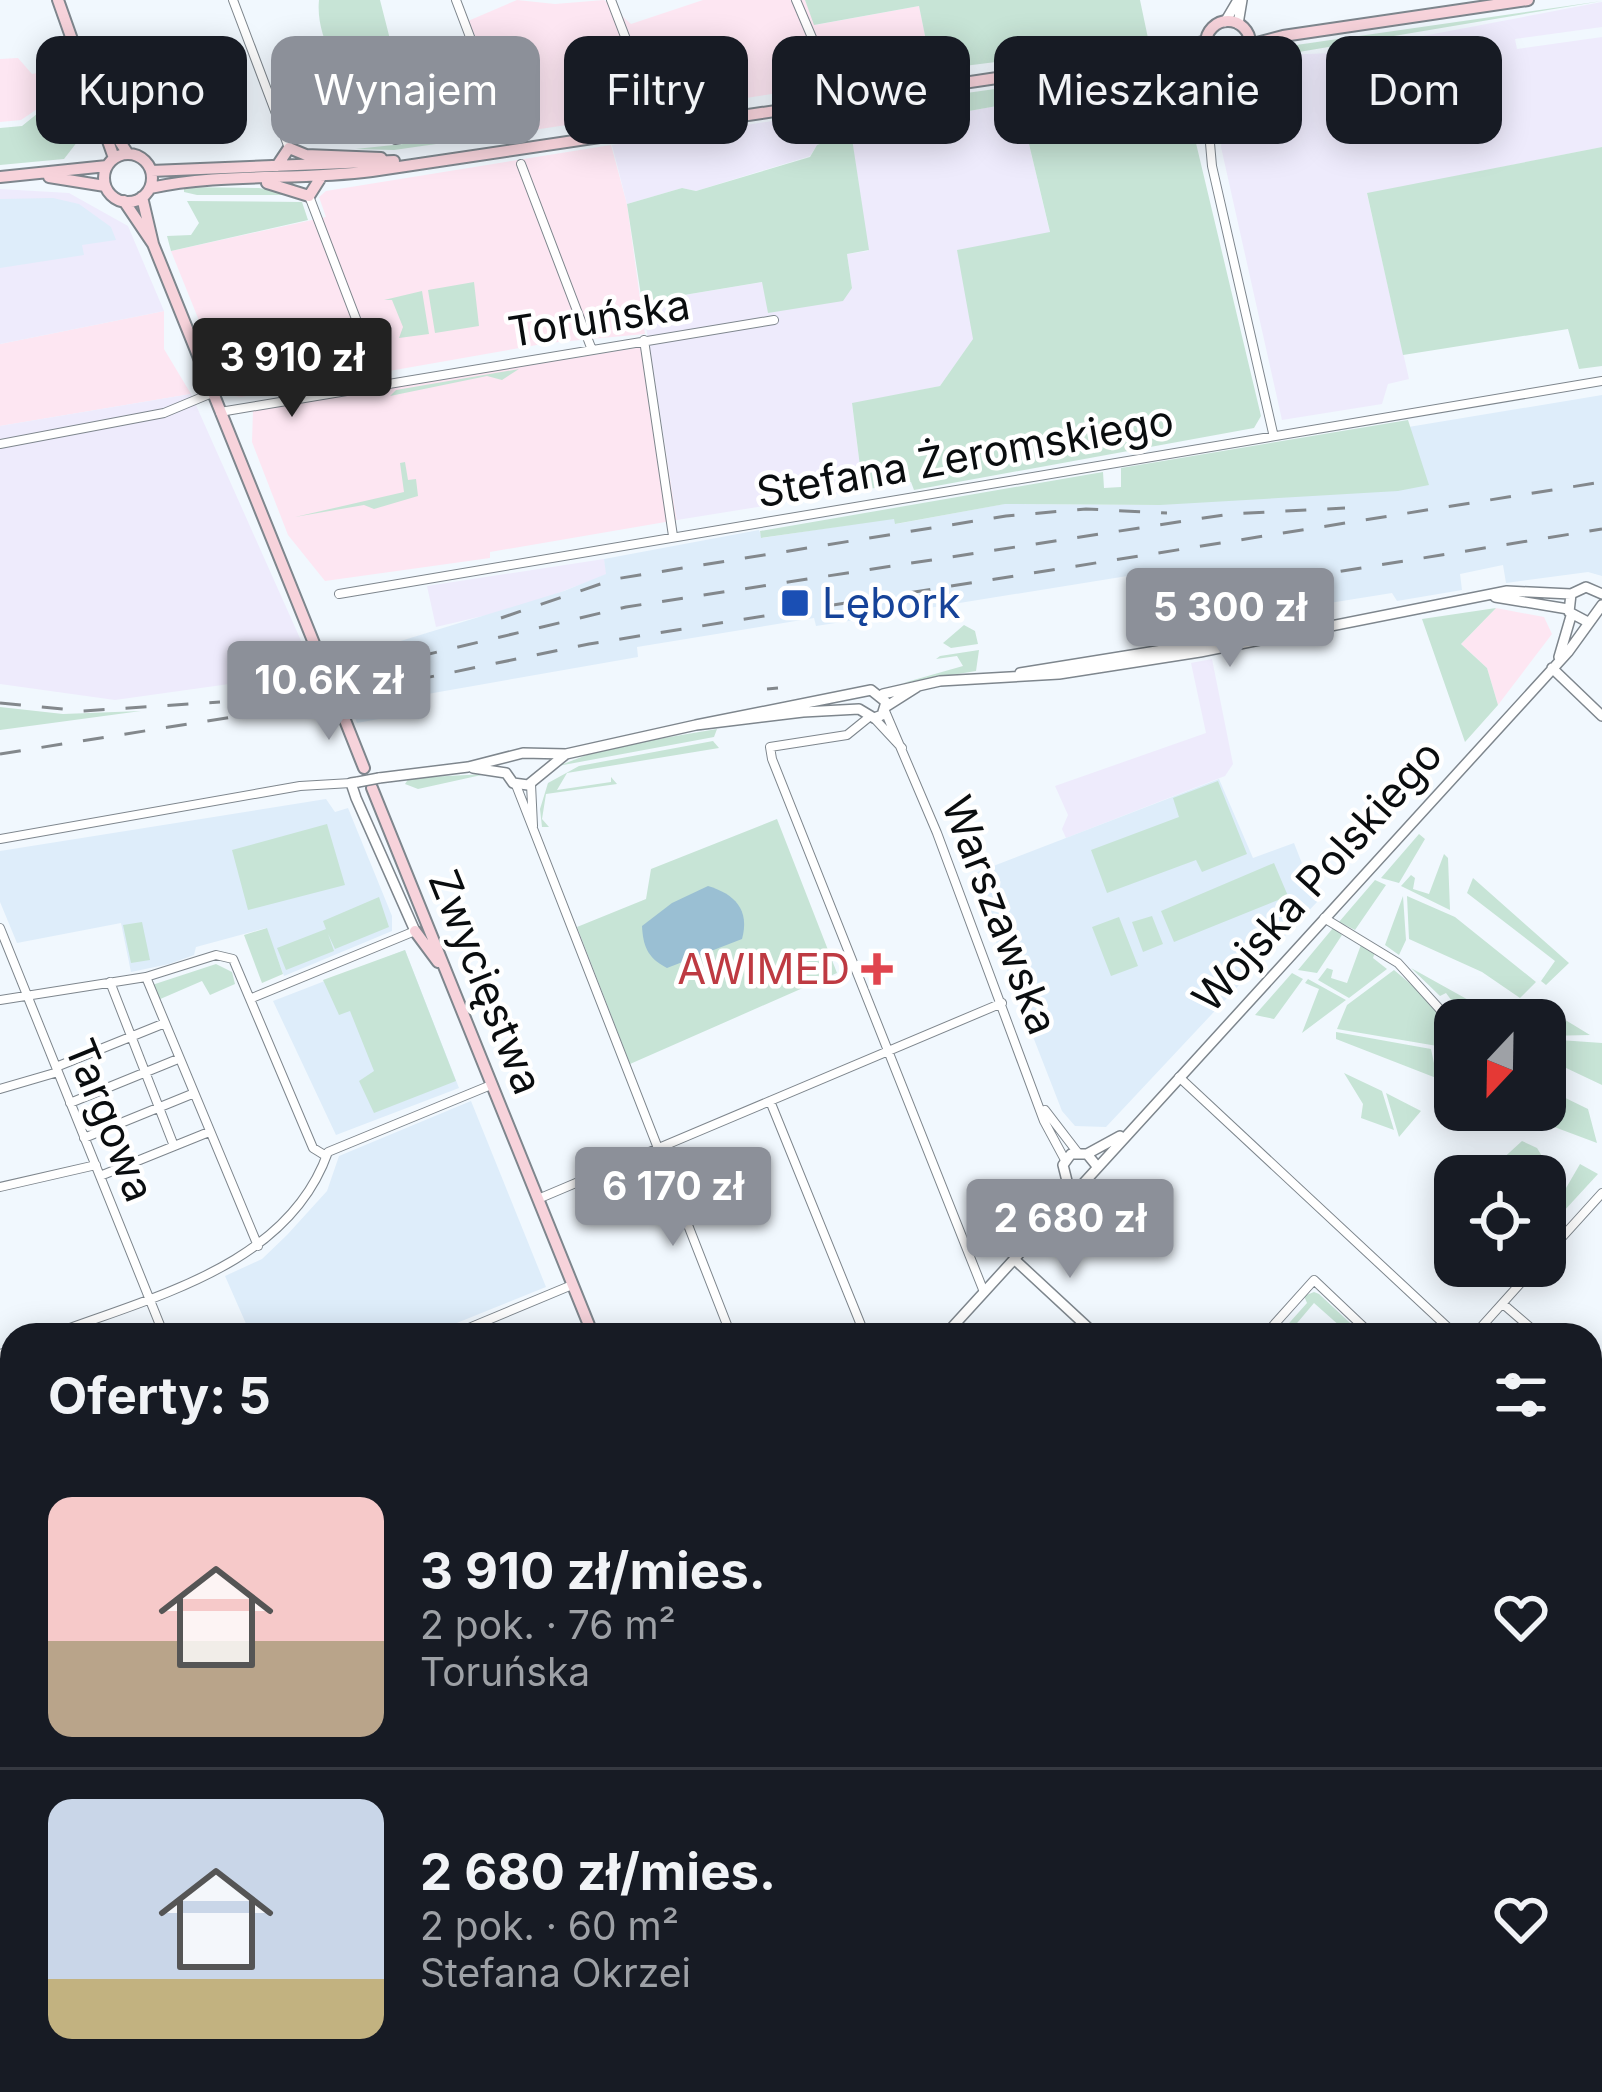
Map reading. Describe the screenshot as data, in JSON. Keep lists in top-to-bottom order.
{
  "streets": {
    "main road": ["Zwycięstwa"],
    "street": [
      "Toruńska",
      "Stefana Żeromskiego",
      "Wojska Polskiego",
      "Warszawska",
      "Targowa"
    ]
  },
  "crossings": [
    ["Wojska Polskiego", "Warszawska"]
  ],
  "places": {
    "transit": ["Lębork"],
    "health": ["AWIMED"]
  },
  "north": "bottom",
  "page": {
    "chip": [
      "Kupno",
      "Wynajem",
      "Filtry",
      "Nowe",
      "Mieszkanie",
      "Dom"
    ],
    "price": [
      "3 910 zł",
      "5 300 zł",
      "10.6K zł",
      "6 170 zł",
      "2 680 zł"
    ],
    "heading": "Oferty: 5",
    "list": [
      {
        "name": "3 910 zł/mies.",
        "note": "2 pok. · 76 m² · Toruńska"
      },
      {
        "name": "2 680 zł/mies.",
        "note": "2 pok. · 60 m² · Stefana Okrzei"
      }
    ]
  }
}
